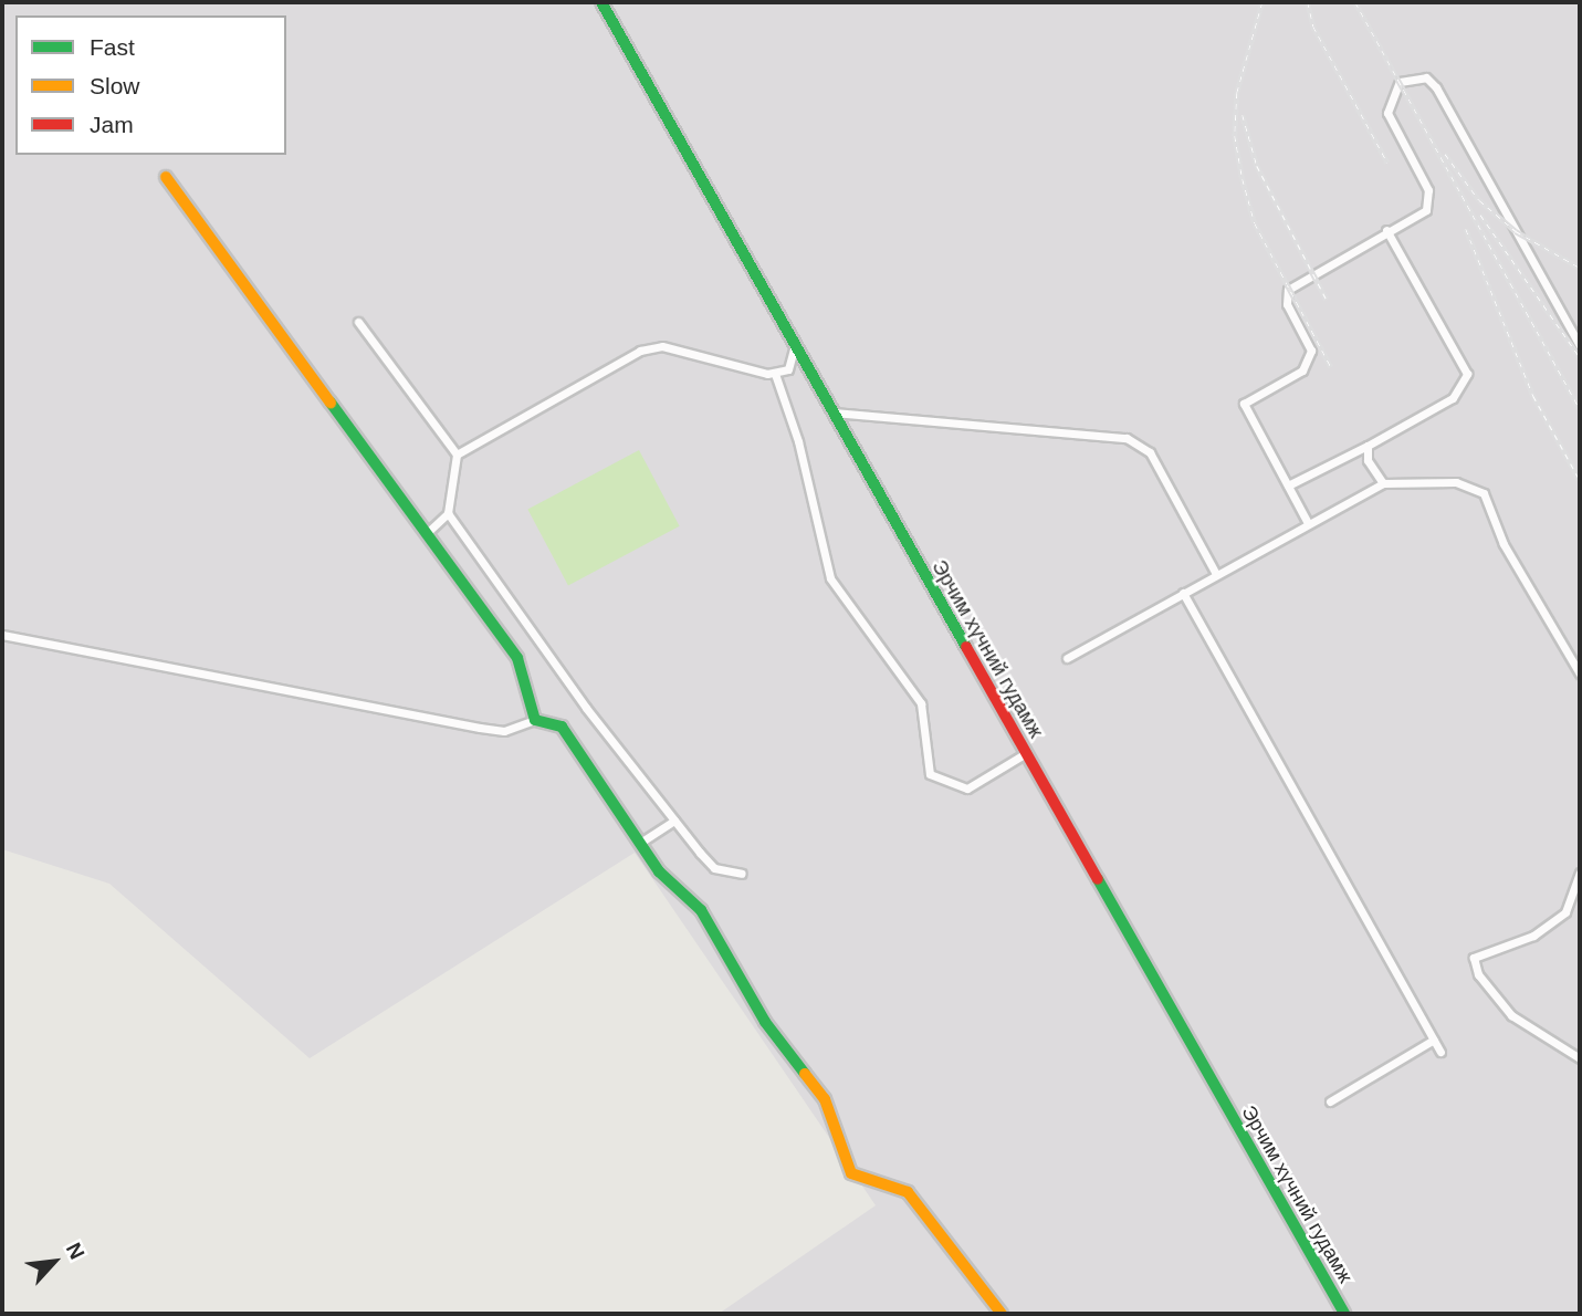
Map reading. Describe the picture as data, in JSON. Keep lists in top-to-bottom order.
{
  "streets": {
    "main road": ["Эрчим хүчний гудамж"]
  },
  "legend": ["Fast", "Slow", "Jam"],
  "north": "top right"
}
